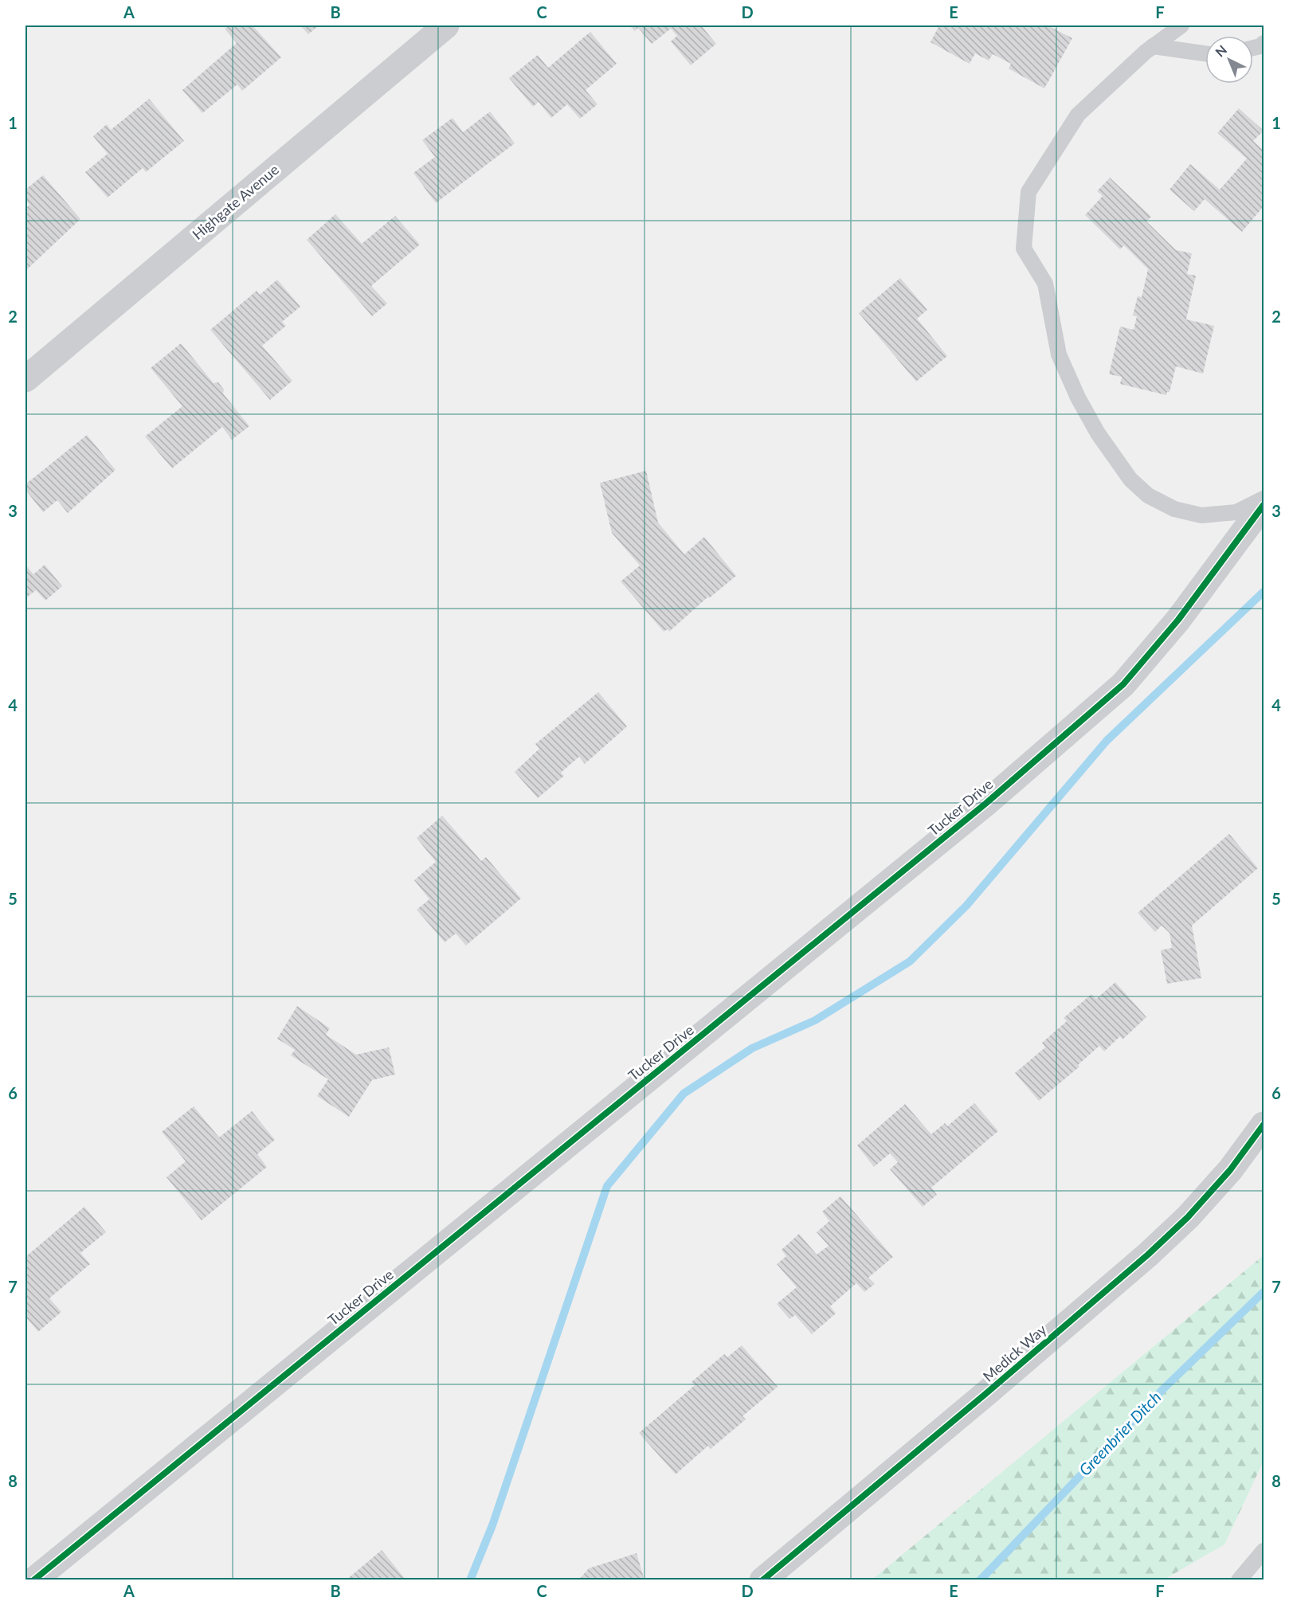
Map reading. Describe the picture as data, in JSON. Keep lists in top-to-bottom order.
{
  "streets": {
    "street": ["Highgate Avenue", "Tucker Drive", "Medick Way"]
  },
  "water": ["Greenbrier Ditch"],
  "north": "top left",
  "grid": {
    "columns": [
      "A",
      "B",
      "C",
      "D",
      "E",
      "F"
    ],
    "rows": [
      "1",
      "2",
      "3",
      "4",
      "5",
      "6",
      "7",
      "8"
    ]
  }
}
